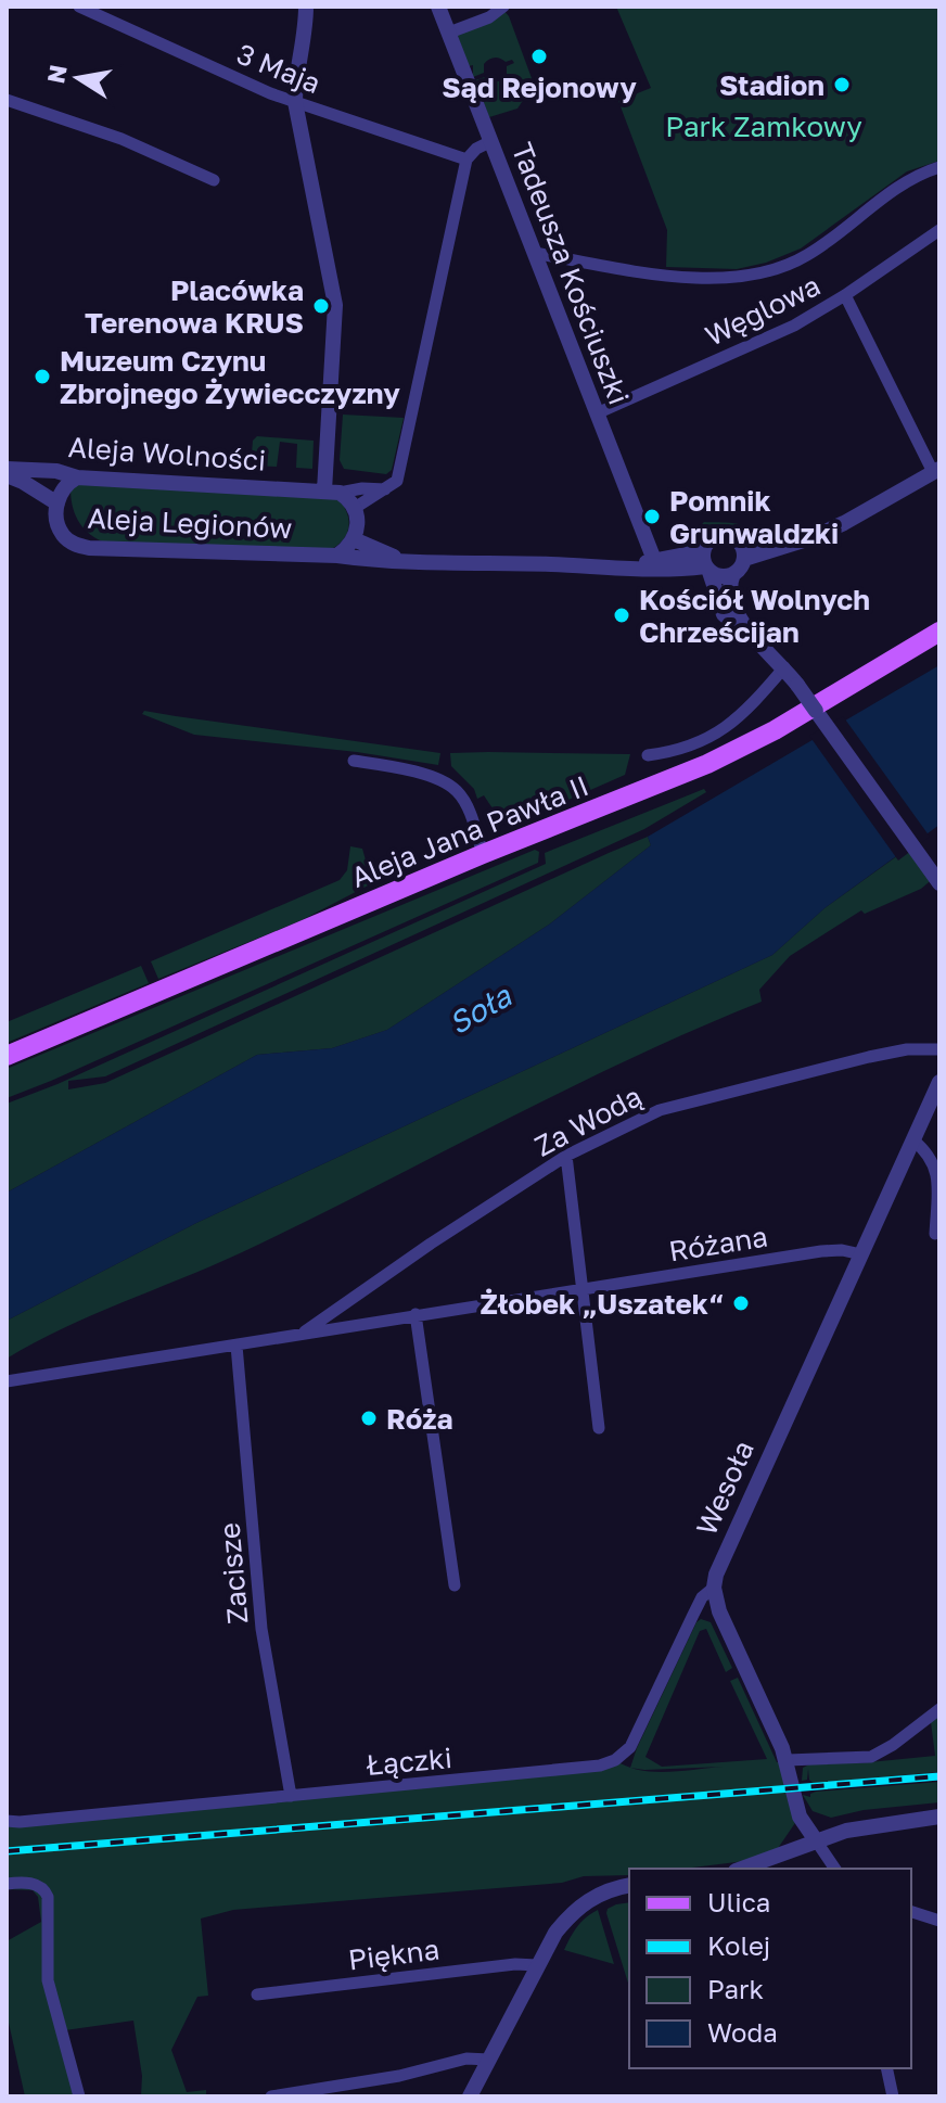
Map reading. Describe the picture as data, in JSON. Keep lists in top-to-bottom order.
{
  "streets": {
    "main road": ["Aleja Jana Pawła II"],
    "street": [
      "3 Maja",
      "Tadeusza Kościuszki",
      "Węglowa",
      "Aleja Wolności",
      "Aleja Legionów",
      "Za Wodą",
      "Różana",
      "Wesoła",
      "Zacisze",
      "Łączki",
      "Piękna"
    ]
  },
  "crossings": [
    ["Tadeusza Kościuszki", "Węglowa"],
    ["Tadeusza Kościuszki", "Aleja Legionów"],
    ["Za Wodą", "Różana"],
    ["Różana", "Wesoła"],
    ["Różana", "Zacisze"],
    ["Wesoła", "Łączki"],
    ["Zacisze", "Łączki"]
  ],
  "water": ["Soła"],
  "parks": ["Park Zamkowy"],
  "places": [
    "Sąd Rejonowy",
    "Stadion",
    "Placówka Terenowa KRUS",
    "Muzeum Czynu Zbrojnego Żywiecczyzny",
    "Pomnik Grunwaldzki",
    "Kościół Wolnych Chrześcijan",
    "Żłobek „Uszatek“",
    "Róża"
  ],
  "legend": [
    "Ulica",
    "Kolej",
    "Park",
    "Woda"
  ],
  "north": "left"
}
